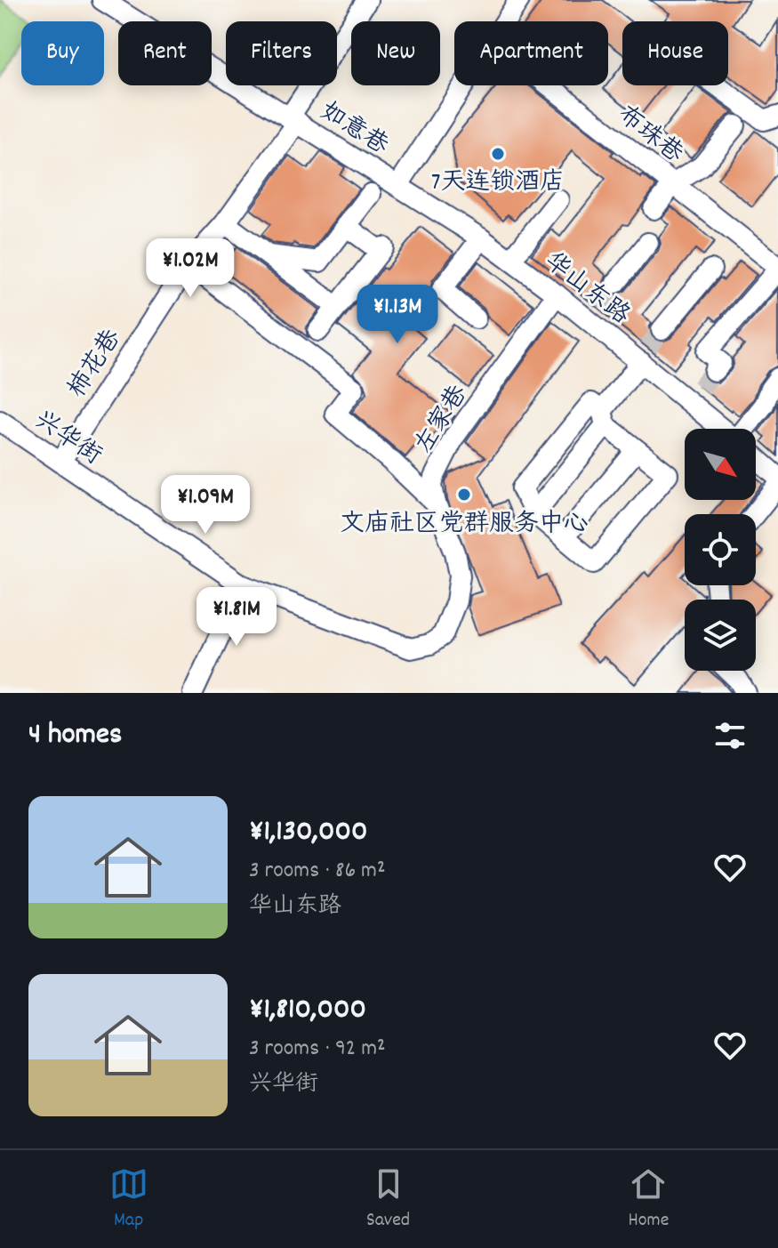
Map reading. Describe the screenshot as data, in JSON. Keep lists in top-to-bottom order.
{
  "streets": {
    "street": [
      "如意巷",
      "布珠巷",
      "华山东路",
      "柿花巷",
      "左家巷",
      "兴华街"
    ]
  },
  "crossings": [
    ["如意巷", "华山东路"],
    ["如意巷", "柿花巷"],
    ["华山东路", "左家巷"],
    ["柿花巷", "兴华街"],
    ["左家巷", "兴华街"]
  ],
  "places": ["7天连锁酒店", "文庙社区党群服务中心"],
  "north": "bottom right",
  "page": {
    "chip": [
      "Buy",
      "Rent",
      "Filters",
      "New",
      "Apartment",
      "House"
    ],
    "price": [
      "¥1.02M",
      "¥1.13M",
      "¥1.09M",
      "¥1.81M"
    ],
    "heading": "4 homes",
    "list": [
      {
        "name": "¥1,130,000",
        "note": "3 rooms · 86 m² · 华山东路"
      },
      {
        "name": "¥1,810,000",
        "note": "3 rooms · 92 m² · 兴华街"
      }
    ],
    "tabs": ["Map", "Saved", "Home"]
  }
}
